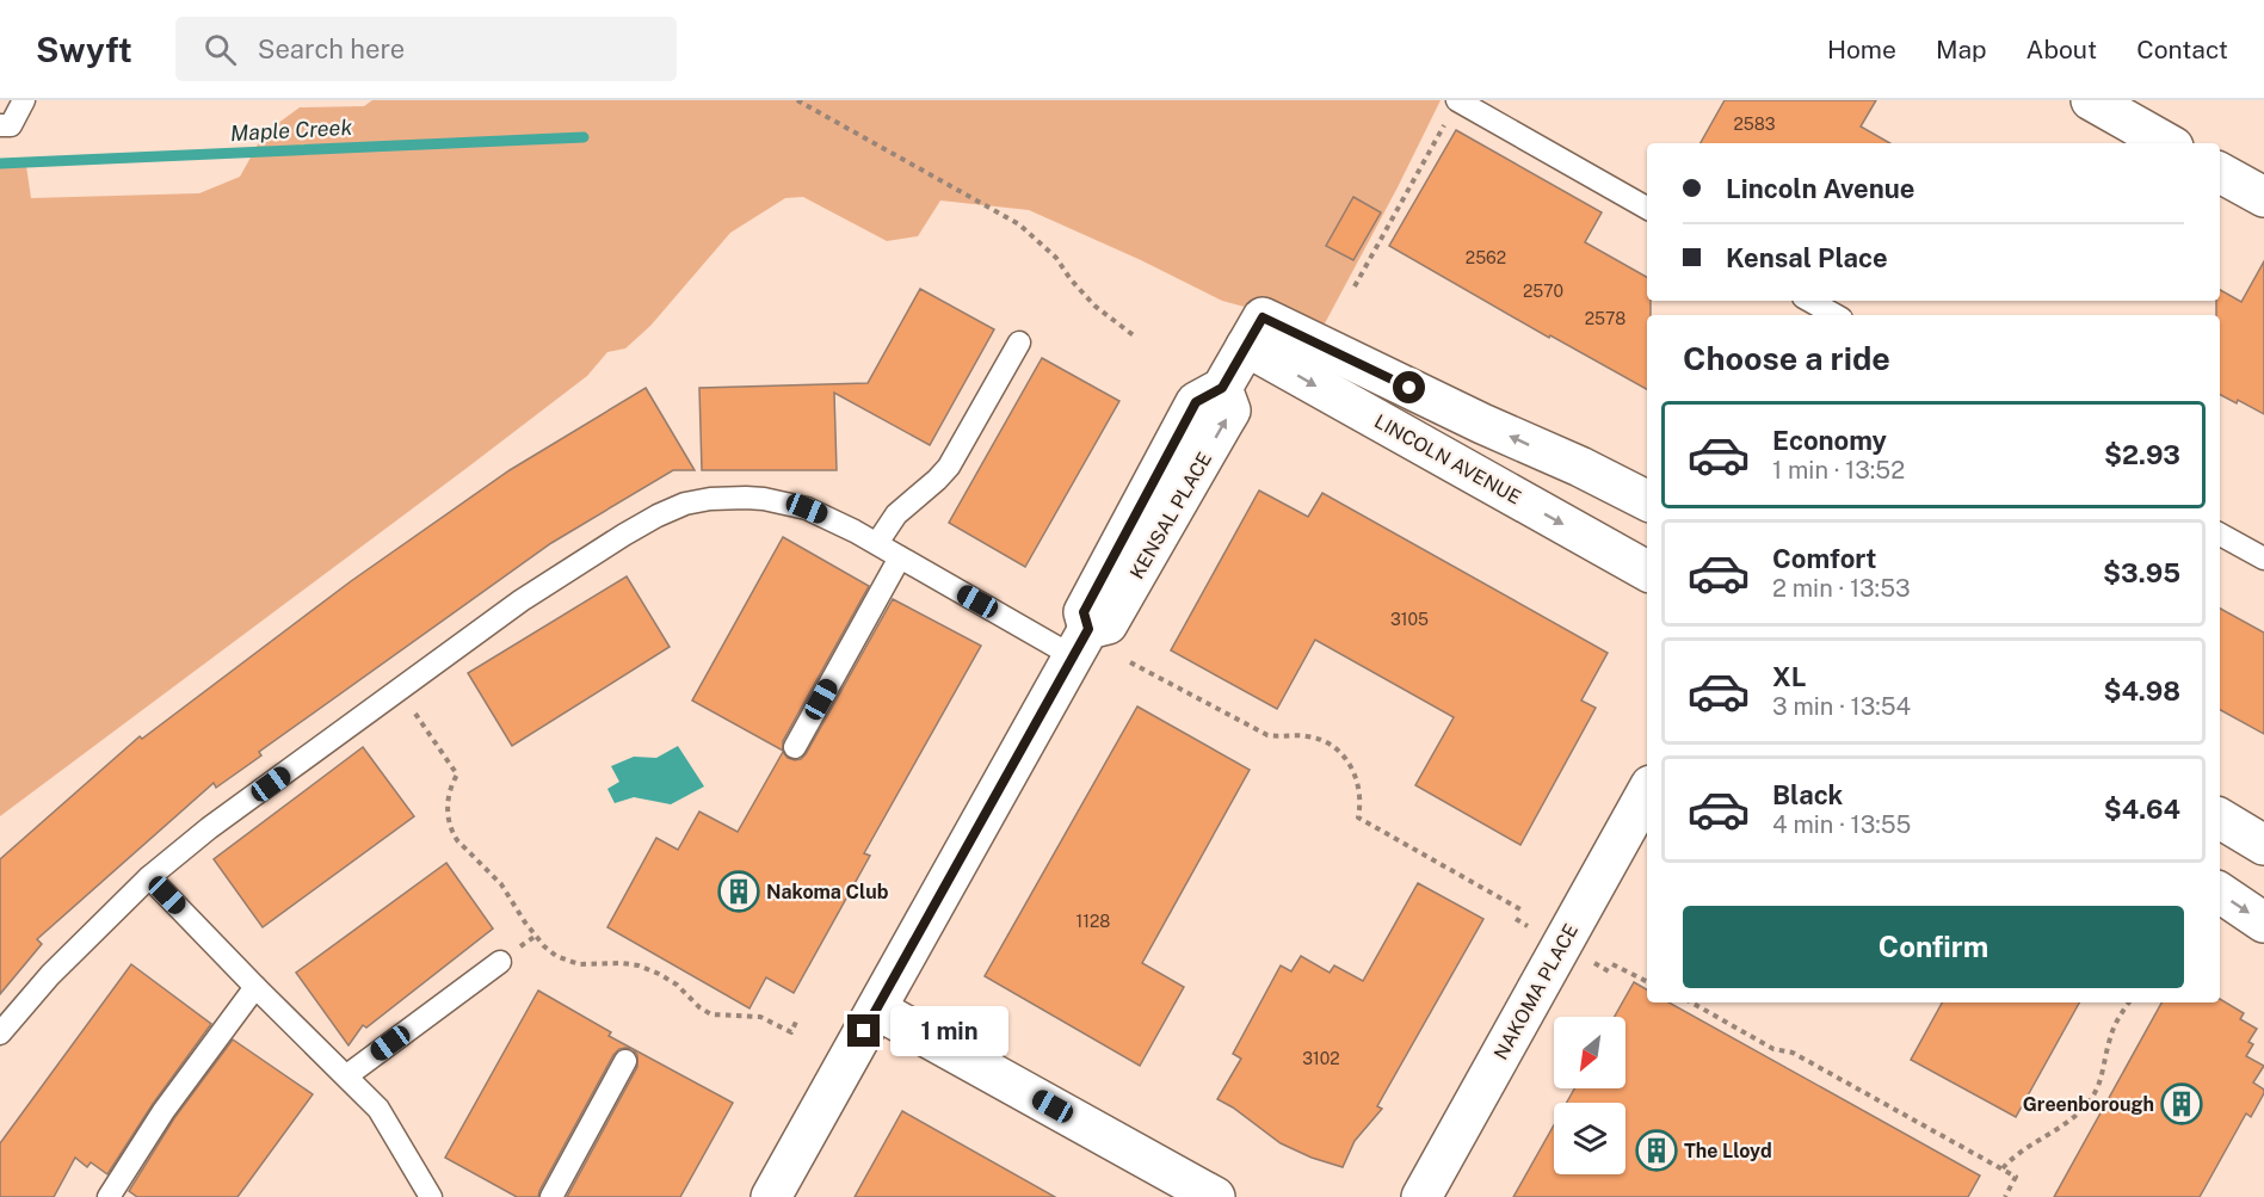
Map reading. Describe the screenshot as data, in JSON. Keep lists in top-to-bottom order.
{
  "streets": {
    "street": ["LINCOLN AVENUE", "KENSAL PLACE", "NAKOMA PLACE"]
  },
  "crossings": [
    ["LINCOLN AVENUE", "KENSAL PLACE"]
  ],
  "water": ["Maple Creek"],
  "places": {
    "building": ["Nakoma Club", "Greenborough", "The Lloyd"]
  },
  "house_numbers": [
    "2583",
    "2562",
    "2570",
    "2578",
    "3105",
    "1128",
    "3102"
  ],
  "north": "bottom left",
  "page": {
    "header": "Swyft",
    "search": "Search here",
    "nav": [
      "Home",
      "Map",
      "About",
      "Contact"
    ],
    "banner": ["Lincoln Avenue", "Kensal Place"],
    "heading": "Choose a ride",
    "list": [
      {
        "name": "Economy",
        "note": "1 min · 13:52",
        "value": "$2.93"
      },
      {
        "name": "Comfort",
        "note": "2 min · 13:53",
        "value": "$3.95"
      },
      {
        "name": "XL",
        "note": "3 min · 13:54",
        "value": "$4.98"
      },
      {
        "name": "Black",
        "note": "4 min · 13:55",
        "value": "$4.64"
      }
    ],
    "buttons": "Confirm",
    "bubble": "1 min"
  }
}
